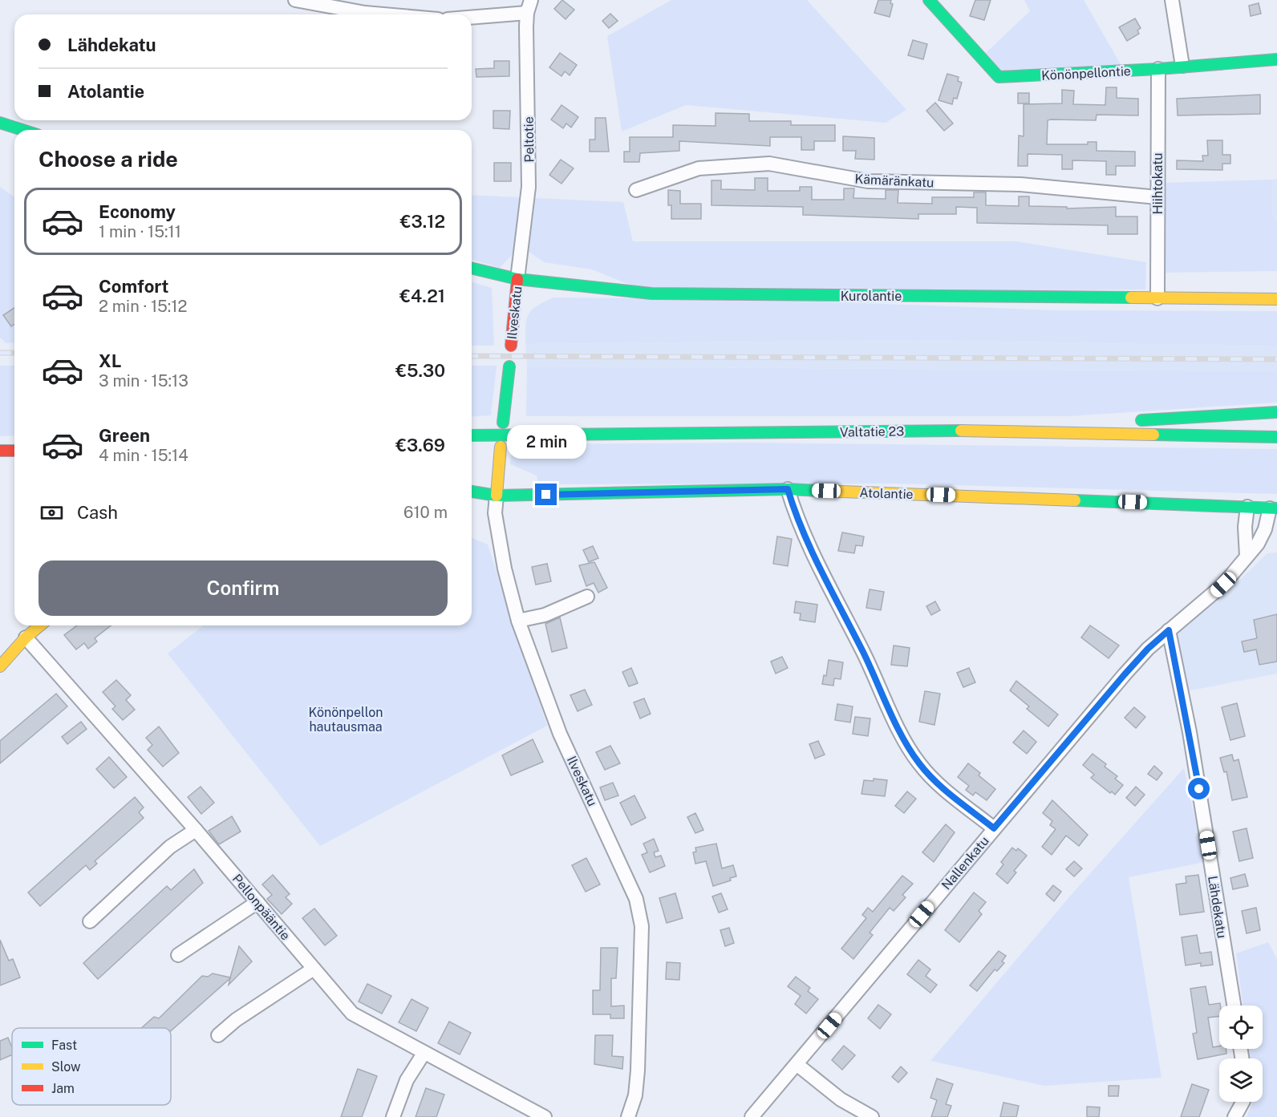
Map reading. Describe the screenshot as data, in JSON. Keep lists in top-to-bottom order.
{
  "streets": {
    "main road": [
      "Könönpellontie",
      "Kurolantie",
      "Ilveskatu",
      "Valtatie 23",
      "Atolantie"
    ],
    "street": [
      "Peltotie",
      "Kämäränkatu",
      "Hiihtokatu",
      "Nallenkatu",
      "Pellonpääntie",
      "Lähdekatu"
    ]
  },
  "crossings": [
    ["Könönpellontie", "Hiihtokatu"],
    ["Peltotie", "Kurolantie"],
    ["Peltotie", "Ilveskatu"],
    ["Kämäränkatu", "Hiihtokatu"],
    ["Hiihtokatu", "Kurolantie"],
    ["Kurolantie", "Ilveskatu"],
    ["Ilveskatu", "Atolantie"],
    ["Atolantie", "Nallenkatu"],
    ["Nallenkatu", "Lähdekatu"]
  ],
  "parks": ["Könönpellon hautausmaa"],
  "legend": ["Fast", "Slow", "Jam"],
  "page": {
    "banner": ["Lähdekatu", "Atolantie"],
    "heading": "Choose a ride",
    "list": [
      {
        "name": "Economy",
        "note": "1 min · 15:11",
        "value": "€3.12"
      },
      {
        "name": "Comfort",
        "note": "2 min · 15:12",
        "value": "€4.21"
      },
      {
        "name": "XL",
        "note": "3 min · 15:13",
        "value": "€5.30"
      },
      {
        "name": "Green",
        "note": "4 min · 15:14",
        "value": "€3.69"
      }
    ],
    "bubble": "2 min",
    "pay": ["Cash", "610 m"],
    "buttons": "Confirm"
  }
}
